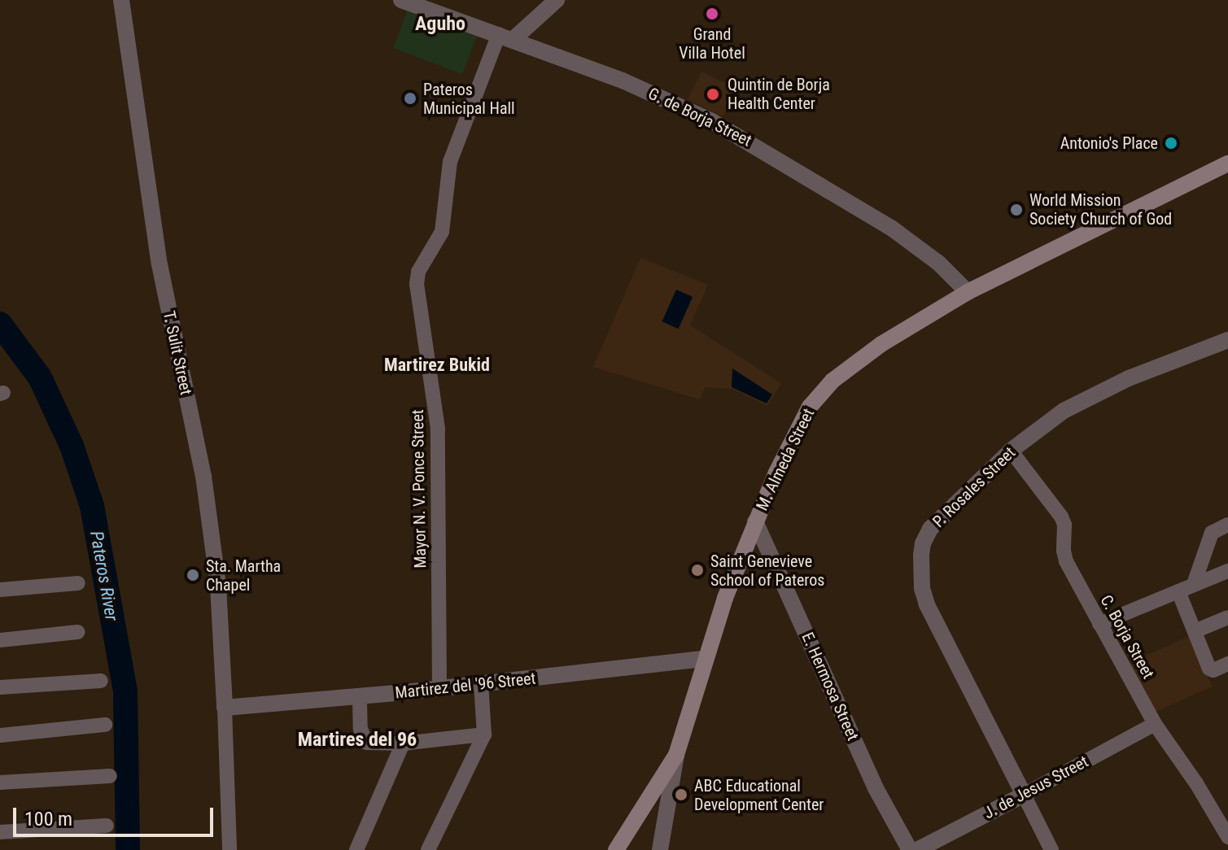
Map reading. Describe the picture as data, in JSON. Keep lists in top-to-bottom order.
{
  "streets": {
    "main road": ["M. Almeda Street"],
    "street": [
      "G. de Borja Street",
      "T. Sulit Street",
      "P. Rosales Street",
      "Mayor N. V. Ponce Street",
      "C. Borja Street",
      "Martirez del '96 Street",
      "E. Hermosa Street",
      "J. de Jesus Street"
    ]
  },
  "crossings": [
    ["G. de Borja Street", "M. Almeda Street"],
    ["G. de Borja Street", "Mayor N. V. Ponce Street"],
    ["T. Sulit Street", "Martirez del '96 Street"],
    ["M. Almeda Street", "Martirez del '96 Street"],
    ["M. Almeda Street", "E. Hermosa Street"],
    ["P. Rosales Street", "C. Borja Street"],
    ["P. Rosales Street", "J. de Jesus Street"],
    ["Mayor N. V. Ponce Street", "Martirez del '96 Street"],
    ["C. Borja Street", "J. de Jesus Street"]
  ],
  "districts": ["Aguho", "Martirez Bukid", "Martires del 96"],
  "water": ["Pateros River"],
  "places": [
    "Grand Villa Hotel",
    "Quintin de Borja Health Center",
    "Pateros Municipal Hall",
    "Antonio's Place",
    "World Mission Society Church of God",
    "Saint Genevieve School of Pateros",
    "Sta. Martha Chapel",
    "ABC Educational Development Center"
  ],
  "scale_bar": "100 m"
}
